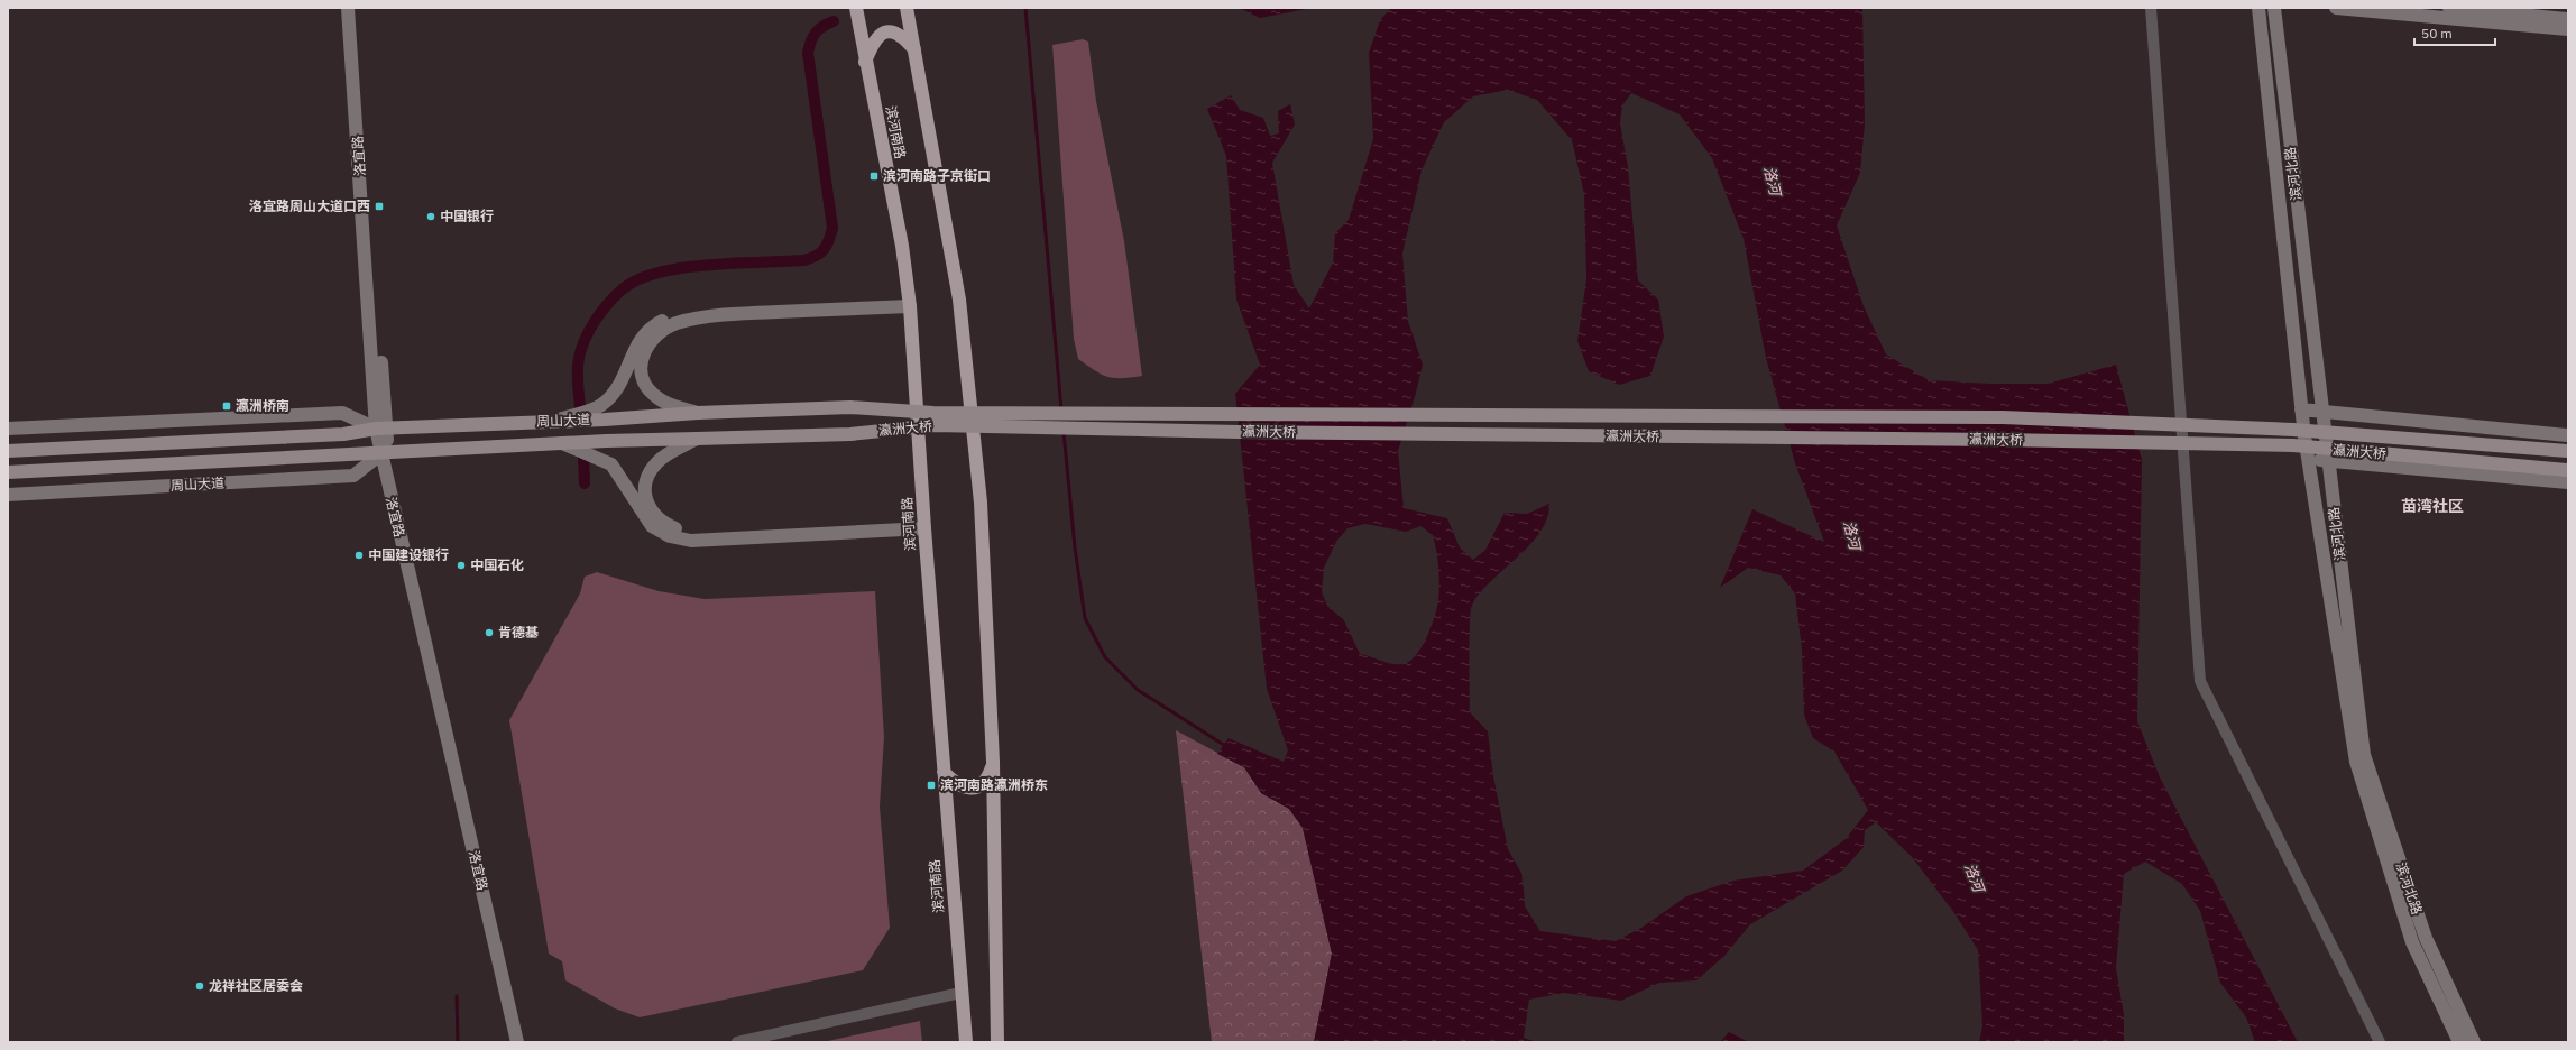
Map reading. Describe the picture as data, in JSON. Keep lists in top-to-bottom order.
{
  "streets": {
    "highway": ["滨河南路"],
    "main road": [
      "洛宜路",
      "滨河北路",
      "周山大道",
      "瀛洲大桥"
    ]
  },
  "crossings": [
    ["洛宜路", "周山大道"],
    ["周山大道", "瀛洲大桥"]
  ],
  "districts": ["苗湾社区"],
  "water": ["洛河"],
  "places": {
    "transit": [
      "滨河南路子京街口",
      "洛宜路周山大道口西",
      "瀛洲桥南",
      "滨河南路瀛洲桥东"
    ],
    "other": [
      "中国银行",
      "中国建设银行",
      "中国石化",
      "肯德基",
      "龙祥社区居委会"
    ]
  },
  "scale_bar": "50 m"
}
